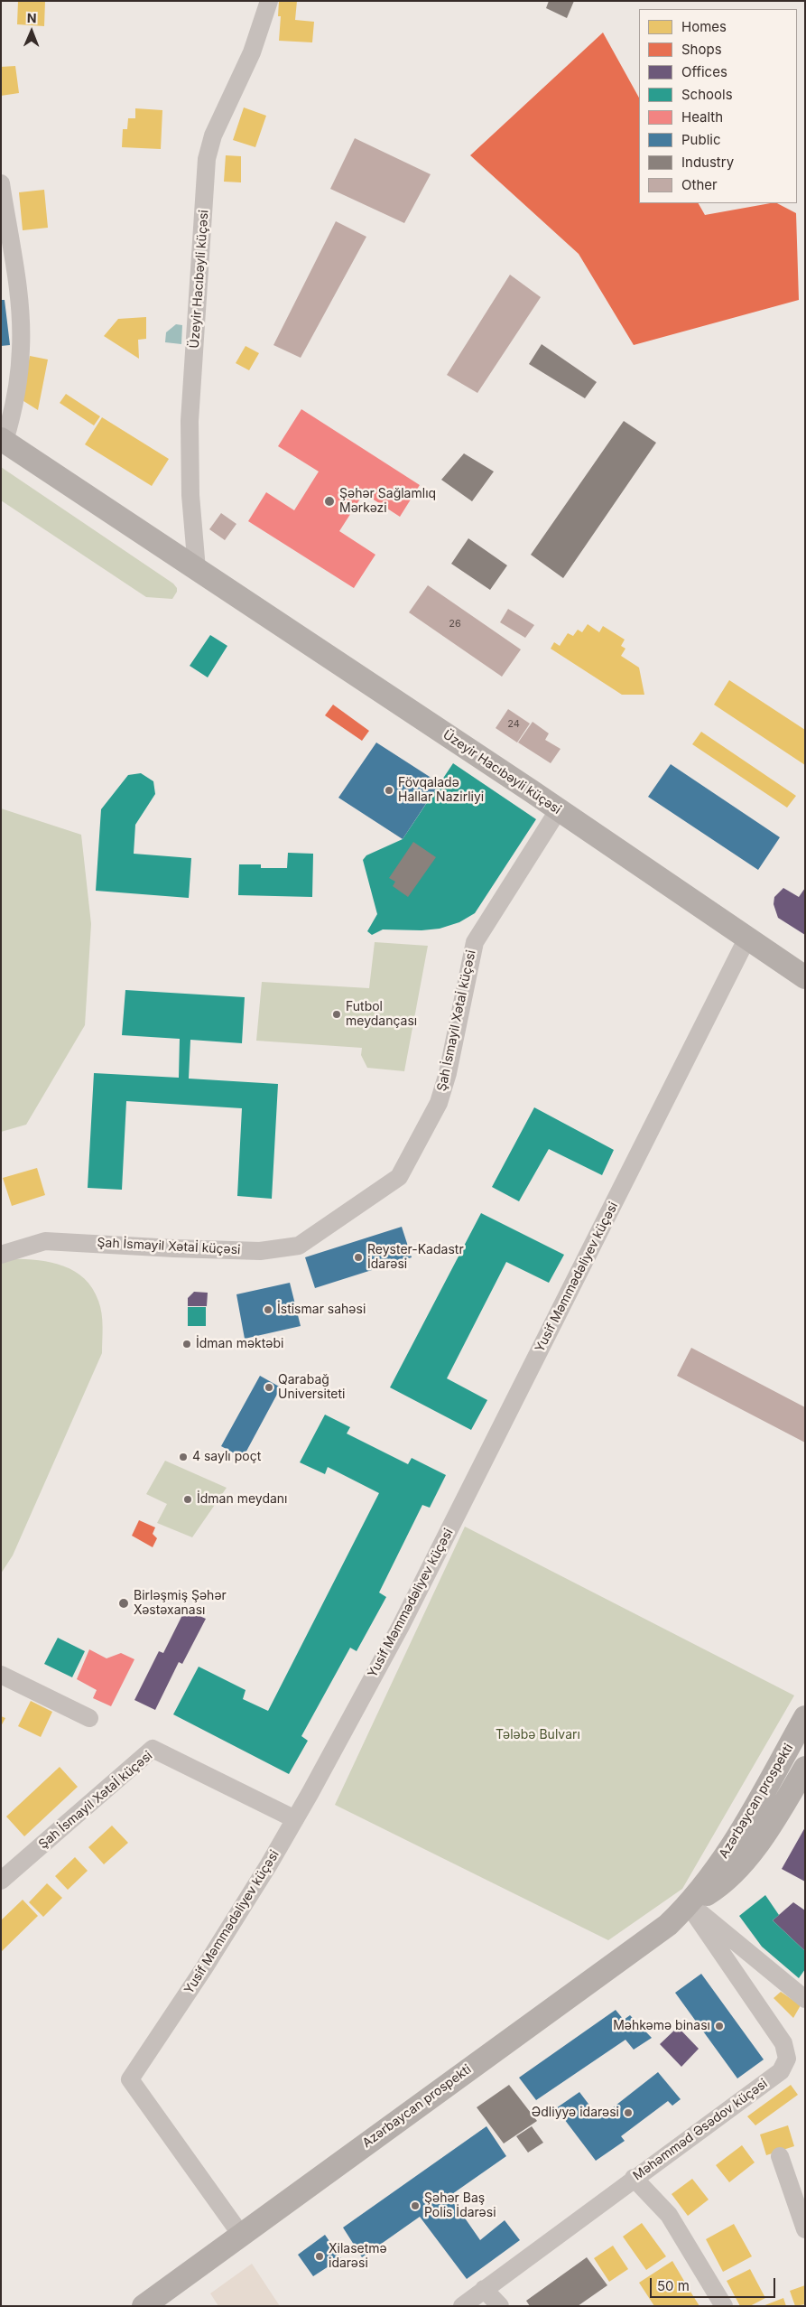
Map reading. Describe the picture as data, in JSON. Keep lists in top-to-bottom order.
{
  "streets": {
    "main road": ["Üzeyir Hacıbəyli küçəsi", "Azərbaycan prospekti"],
    "street": ["Şah İsmayil Xətaİ küçəsi", "Yusif Məmmədəliyev küçəsi", "Məhəmməd Əsədov küçəsi"]
  },
  "crossings": [
    ["Üzeyir Hacıbəyli küçəsi", "Şah İsmayil Xətaİ küçəsi"],
    ["Üzeyir Hacıbəyli küçəsi", "Yusif Məmmədəliyev küçəsi"],
    ["Şah İsmayil Xətaİ küçəsi", "Yusif Məmmədəliyev küçəsi"],
    ["Yusif Məmmədəliyev küçəsi", "Azərbaycan prospekti"],
    ["Azərbaycan prospekti", "Məhəmməd Əsədov küçəsi"]
  ],
  "parks": ["Tələbə Bulvarı"],
  "places": [
    "Şəhər Sağlamlıq Mərkəzi",
    "Fövqaladə Hallar Nazirliyi",
    "Futbol meydançası",
    "Reyster-Kadastr İdarəsi",
    "İstismar sahəsi",
    "İdman məktəbi",
    "Qarabağ Universiteti",
    "4 saylı poçt",
    "İdman meydanı",
    "Birləşmiş Şəhər Xəstəxanası",
    "Məhkəmə binası",
    "Ədliyyə idarəsi",
    "Şəhər Baş Polis İdarəsi",
    "Xilasetmə idarəsi"
  ],
  "house_numbers": ["26", "24"],
  "legend": [
    "Homes",
    "Shops",
    "Offices",
    "Schools",
    "Health",
    "Public",
    "Industry",
    "Other"
  ],
  "scale_bar": "50 m",
  "north": "top"
}
